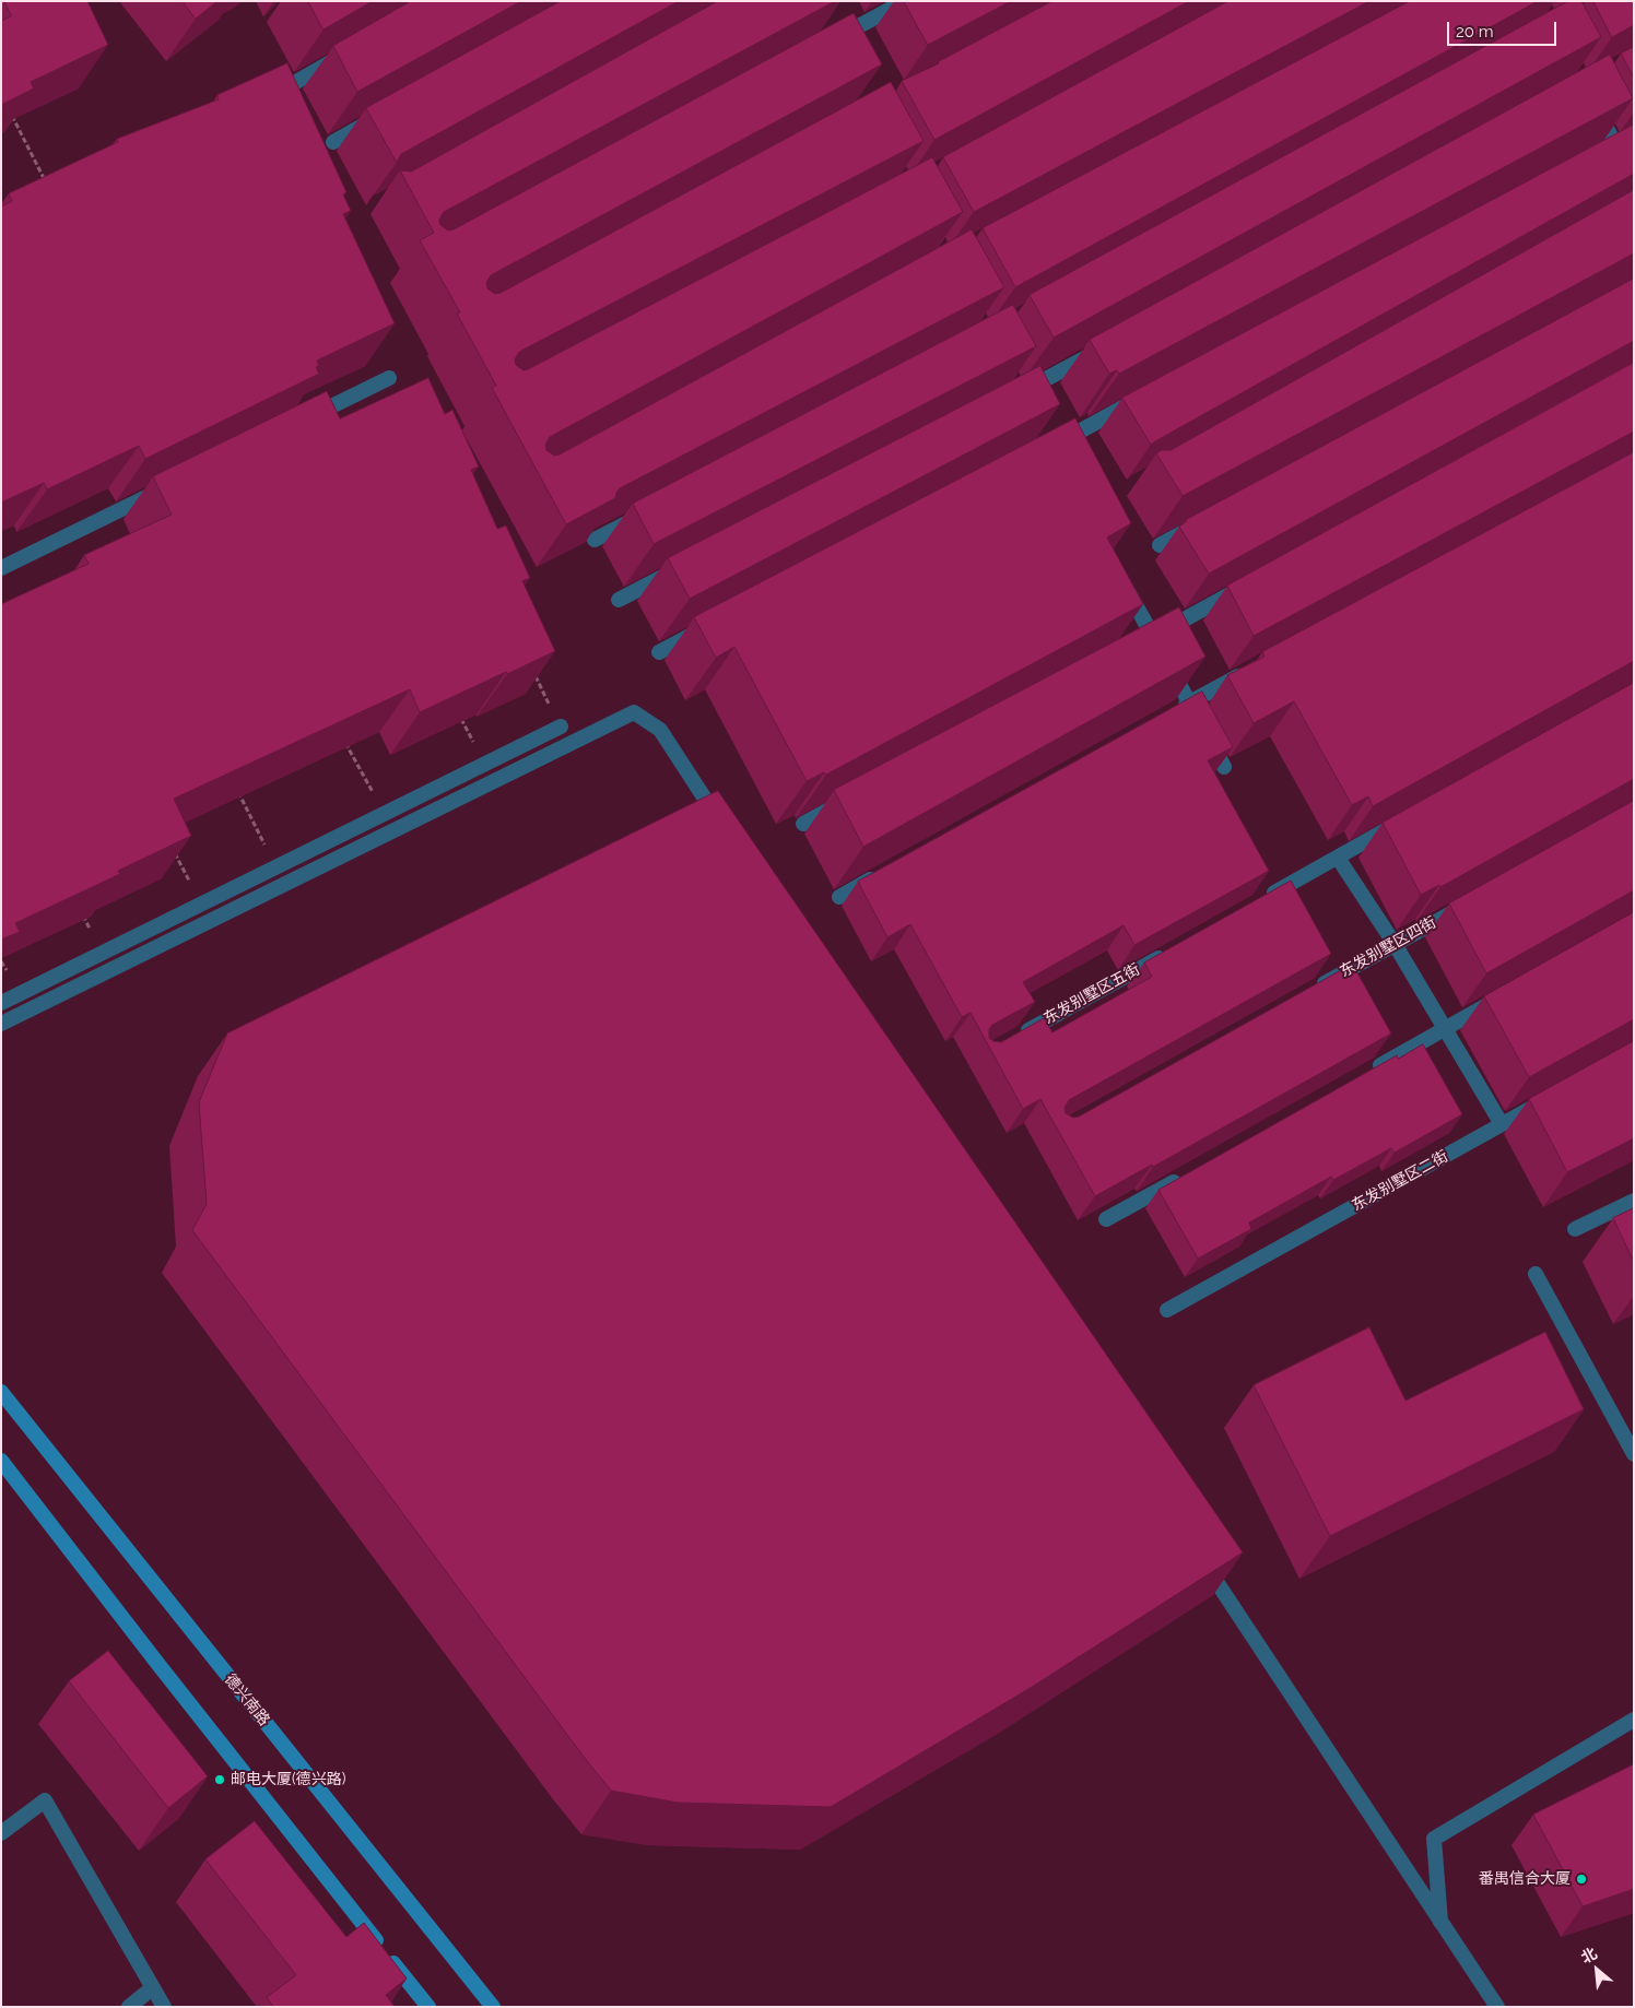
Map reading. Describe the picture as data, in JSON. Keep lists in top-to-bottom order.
{
  "streets": {
    "main road": ["德兴南路"],
    "street": ["东发别墅区四街", "东发别墅区五街", "东发别墅区二街"]
  },
  "places": ["邮电大厦(德兴路)", "番禺信合大厦"],
  "scale_bar": "20 m",
  "north": "top left"
}
